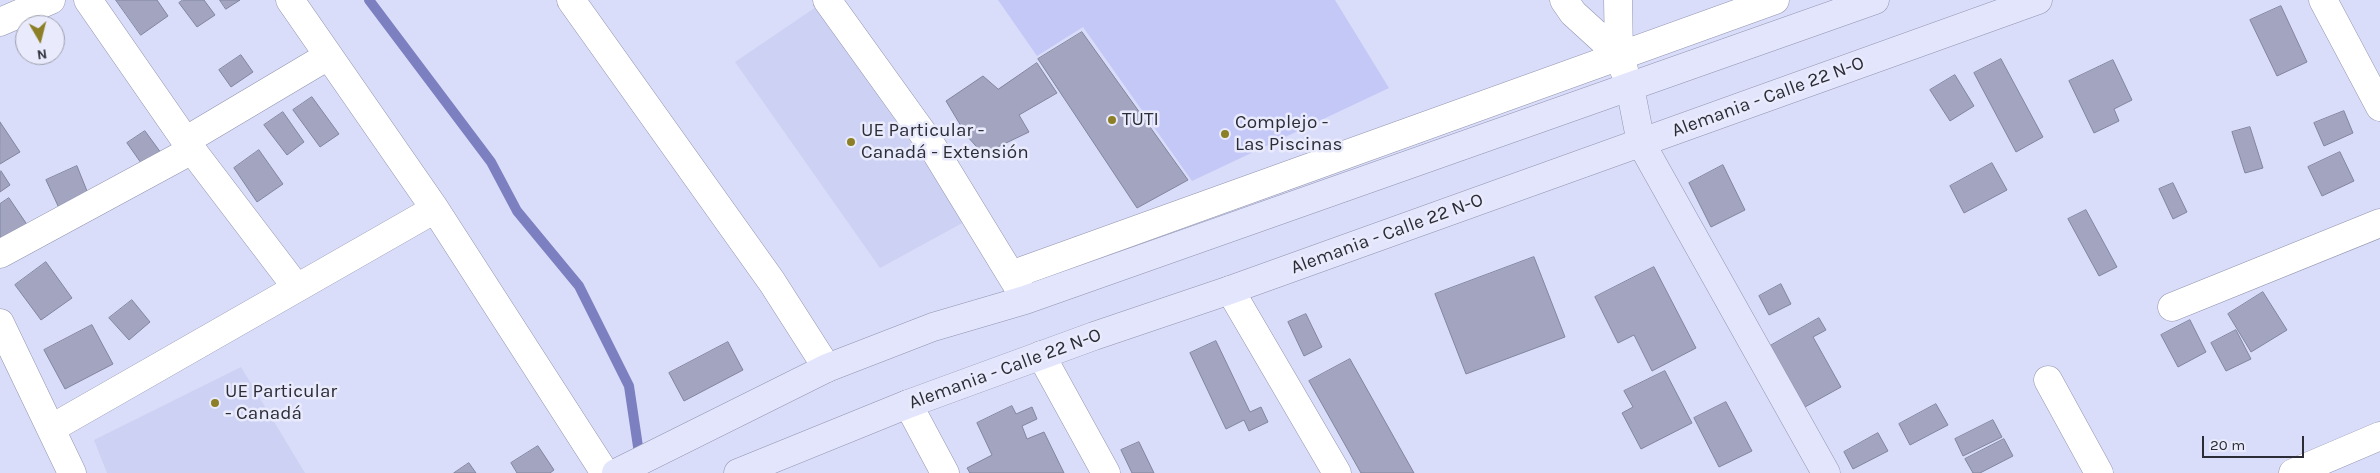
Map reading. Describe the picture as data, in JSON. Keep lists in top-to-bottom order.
{
  "streets": {
    "street": ["Alemania - Calle 22 N-O"]
  },
  "places": [
    "TUTI",
    "Complejo - Las Piscinas",
    "UE Particular - Canadá - Extensión",
    "UE Particular - Canadá"
  ],
  "scale_bar": "20 m",
  "north": "bottom"
}
